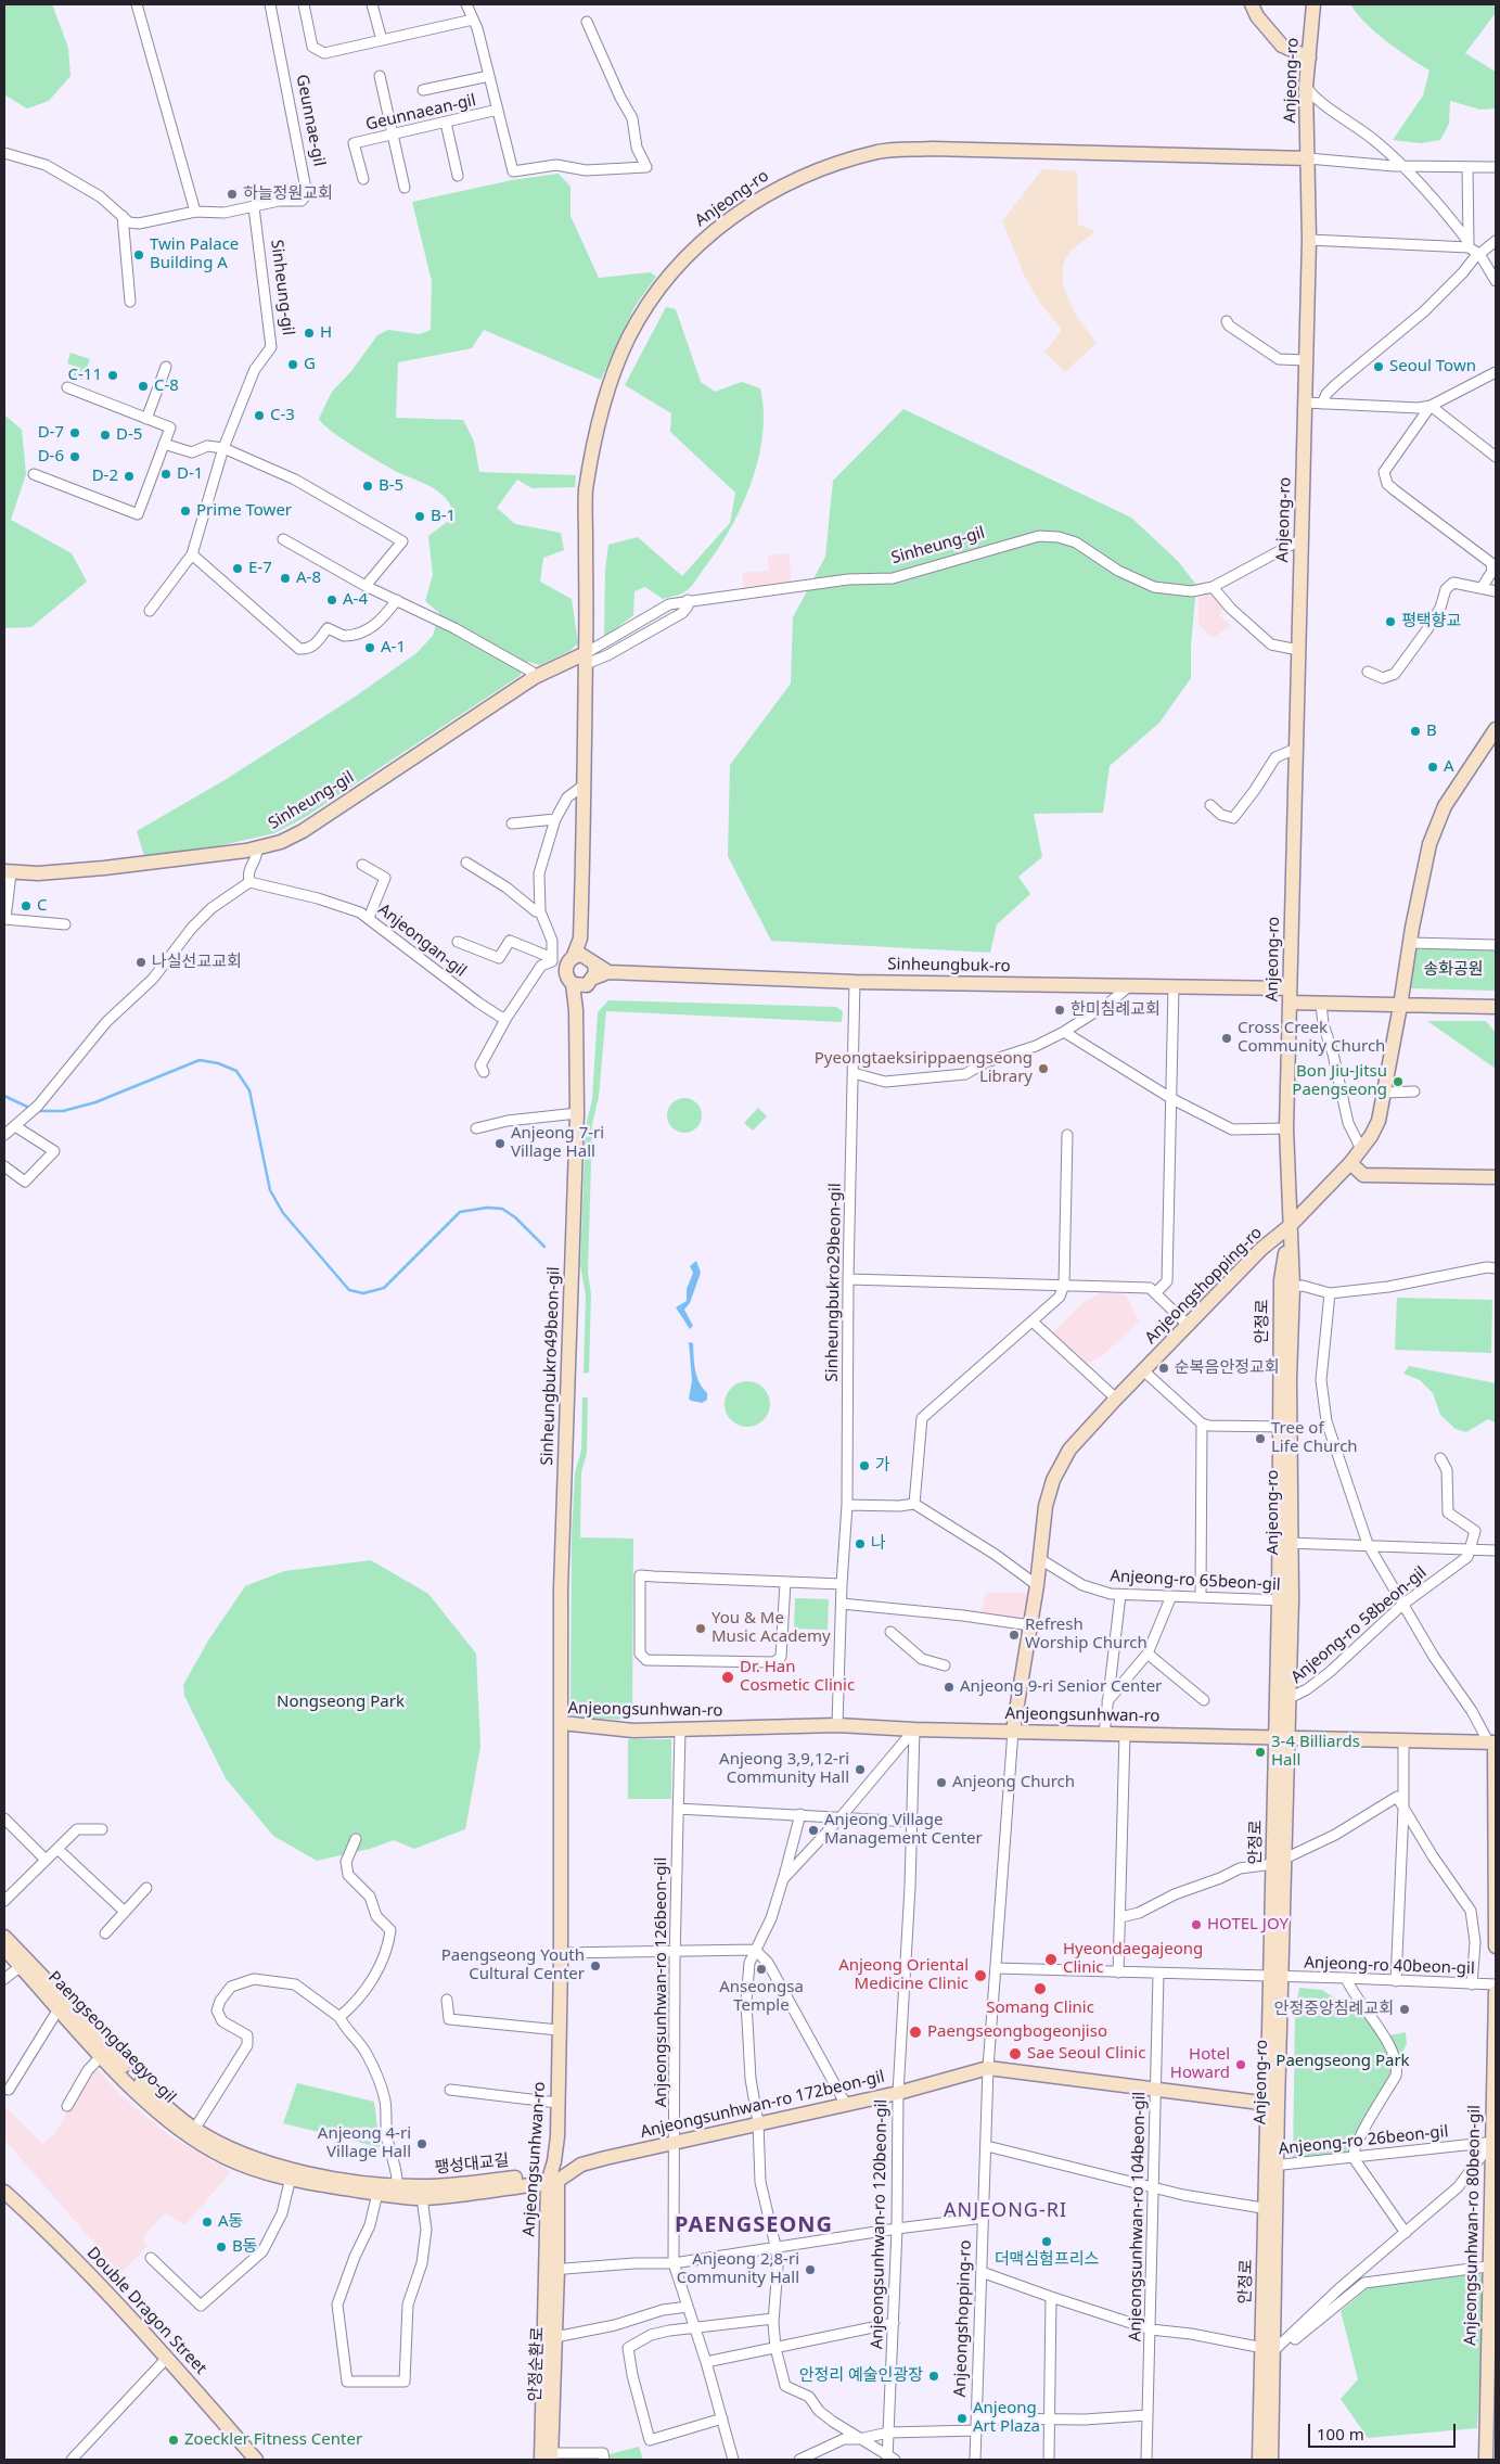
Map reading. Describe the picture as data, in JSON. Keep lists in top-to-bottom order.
{
  "streets": {
    "street": [
      "Anjeong-ro",
      "Geunnaean-gil",
      "Geunnae-gil",
      "Sinheung-gil",
      "Anjeongan-gil",
      "Sinheungbuk-ro",
      "Sinheungbukro29beon-gil",
      "Anjeongshopping-ro",
      "안정로",
      "Sinheungbukro49beon-gil",
      "Anjeong-ro 65beon-gil",
      "Anjeong-ro 58beon-gil",
      "Anjeongsunhwan-ro",
      "Anjeong-ro 40beon-gil",
      "Anjeongsunhwan-ro 126beon-gil",
      "Paengseongdaegyo-gil",
      "Anjeongsunhwan-ro 172beon-gil",
      "Anjeong-ro 26beon-gil",
      "팽성대교길",
      "Anjeongsunhwan-ro 104beon-gil",
      "Anjeongsunhwan-ro 120beon-gil",
      "Anjeongsunhwan-ro 80beon-gil",
      "Double Dragon Street",
      "안정순환로"
    ]
  },
  "crossings": [
    ["Anjeong-ro", "Sinheung-gil"],
    ["Anjeong-ro", "Sinheungbuk-ro"],
    ["Anjeong-ro", "Anjeongshopping-ro"],
    ["Anjeong-ro", "안정로"],
    ["Anjeong-ro", "Anjeong-ro 65beon-gil"],
    ["Anjeong-ro", "Anjeong-ro 58beon-gil"],
    ["Anjeong-ro", "Anjeongsunhwan-ro"],
    ["Anjeong-ro", "Anjeong-ro 40beon-gil"],
    ["Geunnae-gil", "Sinheung-gil"],
    ["Sinheungbuk-ro", "Sinheungbukro29beon-gil"],
    ["Sinheungbukro29beon-gil", "Anjeongsunhwan-ro"],
    ["Anjeongshopping-ro", "안정로"],
    ["Anjeongshopping-ro", "Anjeong-ro 65beon-gil"],
    ["Anjeongshopping-ro", "Anjeongsunhwan-ro"],
    ["Anjeongshopping-ro", "Anjeong-ro 40beon-gil"],
    ["Anjeongshopping-ro", "Anjeongsunhwan-ro 172beon-gil"],
    ["Sinheungbukro49beon-gil", "Anjeongsunhwan-ro"],
    ["Anjeongsunhwan-ro", "Anjeongsunhwan-ro 126beon-gil"],
    ["Anjeongsunhwan-ro", "Paengseongdaegyo-gil"],
    ["Anjeongsunhwan-ro", "Anjeongsunhwan-ro 172beon-gil"],
    ["Anjeongsunhwan-ro", "팽성대교길"],
    ["Anjeongsunhwan-ro", "Anjeongsunhwan-ro 120beon-gil"],
    ["Anjeongsunhwan-ro", "안정순환로"],
    ["Anjeong-ro 40beon-gil", "Anjeongsunhwan-ro 104beon-gil"],
    ["Anjeongsunhwan-ro 126beon-gil", "Anjeongsunhwan-ro 172beon-gil"],
    ["Paengseongdaegyo-gil", "Anjeongsunhwan-ro 172beon-gil"],
    ["Paengseongdaegyo-gil", "팽성대교길"],
    ["Anjeongsunhwan-ro 172beon-gil", "팽성대교길"],
    ["Anjeongsunhwan-ro 172beon-gil", "Anjeongsunhwan-ro 120beon-gil"],
    ["Anjeong-ro 26beon-gil", "Anjeongsunhwan-ro 80beon-gil"]
  ],
  "districts": ["ANJEONG-RI", "PAENGSEONG"],
  "parks": ["송화공원", "Nongseong Park", "Paengseong Park"],
  "places": [
    "하늘정원교회",
    "Twin Palace Building A",
    "H",
    "G",
    "Seoul Town",
    "C-11",
    "C-8",
    "C-3",
    "D-7",
    "D-5",
    "D-6",
    "D-1",
    "D-2",
    "B-5",
    "Prime Tower",
    "B-1",
    "E-7",
    "A-8",
    "A-4",
    "평택향교",
    "A-1",
    "B",
    "A",
    "C",
    "나실선교교회",
    "한미침례교회",
    "Cross Creek Community Church",
    "Pyeongtaeksirippaengseong Library",
    "Bon Jiu-Jitsu Paengseong",
    "Anjeong 7-ri Village Hall",
    "순복음안정교회",
    "Tree of Life Church",
    "가",
    "나",
    "You & Me Music Academy",
    "Refresh Worship Church",
    "Dr. Han Cosmetic Clinic",
    "Anjeong 9-ri Senior Center",
    "3-4 Billiards Hall",
    "Anjeong 3,9,12-ri Community Hall",
    "Anjeong Church",
    "Anjeong Village Management Center",
    "HOTEL JOY",
    "Hyeondaegajeong Clinic",
    "Paengseong Youth Cultural Center",
    "Anseongsa Temple",
    "Anjeong Oriental Medicine Clinic",
    "Somang Clinic",
    "안정중앙침례교회",
    "Paengseongbogeonjiso",
    "Sae Seoul Clinic",
    "Hotel Howard",
    "Anjeong 4-ri Village Hall",
    "A동",
    "더맥심험프리스",
    "B동",
    "Anjeong 2,8-ri Community Hall",
    "안정리 예술인광장",
    "Anjeong Art Plaza",
    "Zoeckler Fitness Center"
  ],
  "scale_bar": "100 m"
}
